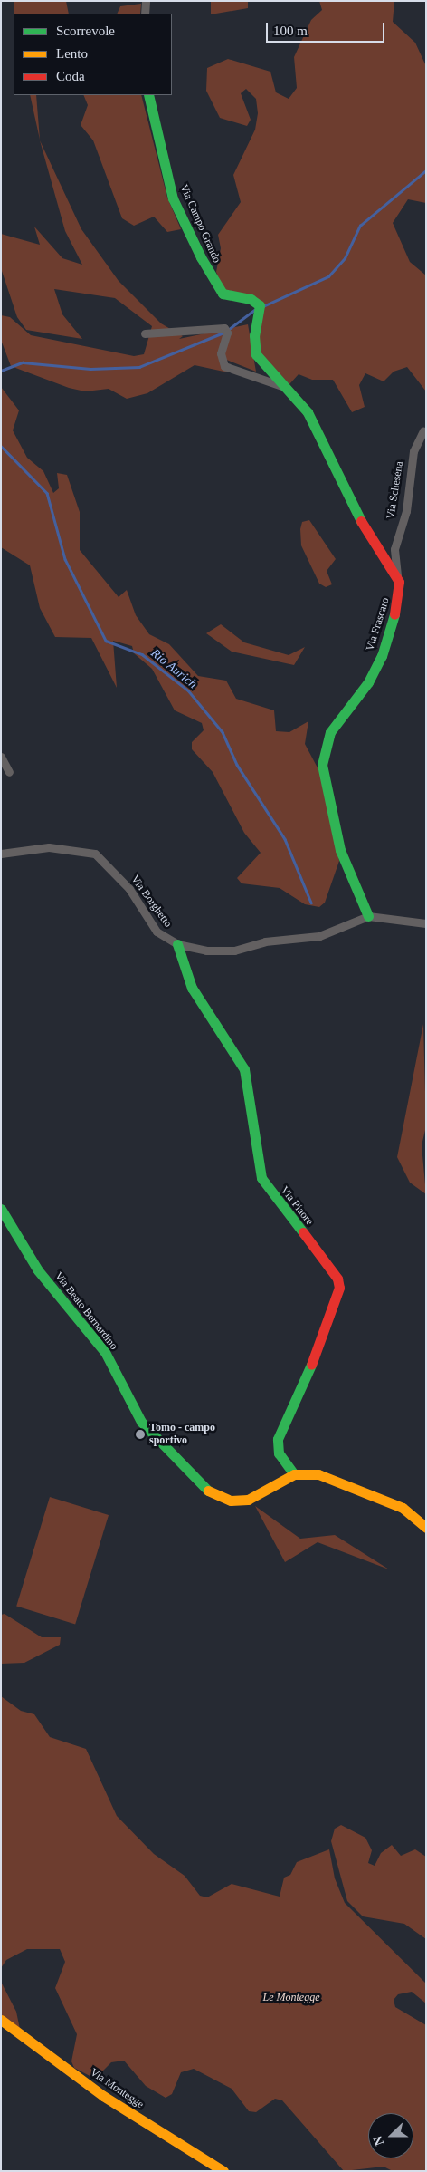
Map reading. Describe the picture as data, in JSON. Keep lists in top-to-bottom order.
{
  "streets": {
    "street": [
      "Via Campo Grando",
      "Via Scheséna",
      "Via Frascaro",
      "Via Borghetto",
      "Via Piaore",
      "Via Beato Bernardino",
      "Via Montegge"
    ]
  },
  "crossings": [
    ["Via Scheséna", "Via Frascaro"],
    ["Via Frascaro", "Via Borghetto"],
    ["Via Borghetto", "Via Piaore"],
    ["Via Piaore", "Via Beato Bernardino"]
  ],
  "water": ["Rio Aurich"],
  "parks": ["Le Montegge"],
  "places": ["Tomo - campo sportivo"],
  "legend": ["Scorrevole", "Lento", "Coda"],
  "scale_bar": "100 m",
  "north": "left"
}
